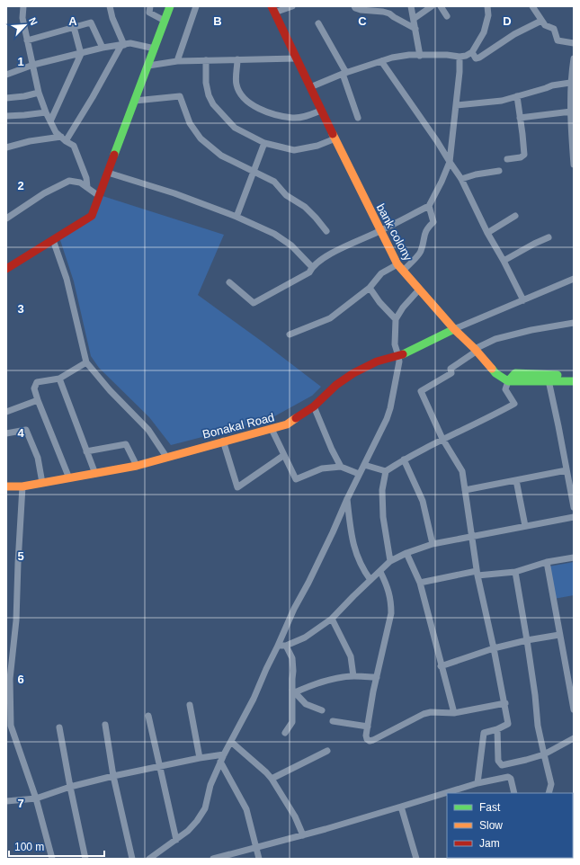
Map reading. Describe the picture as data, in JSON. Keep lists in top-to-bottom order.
{
  "streets": {
    "main road": ["bank colony", "Bonakal Road"]
  },
  "crossings": [
    ["bank colony", "Bonakal Road"]
  ],
  "legend": ["Fast", "Slow", "Jam"],
  "scale_bar": "100 m",
  "north": "top right",
  "grid": {
    "columns": [
      "A",
      "B",
      "C",
      "D"
    ],
    "rows": [
      "1",
      "2",
      "3",
      "4",
      "5",
      "6",
      "7"
    ]
  }
}
